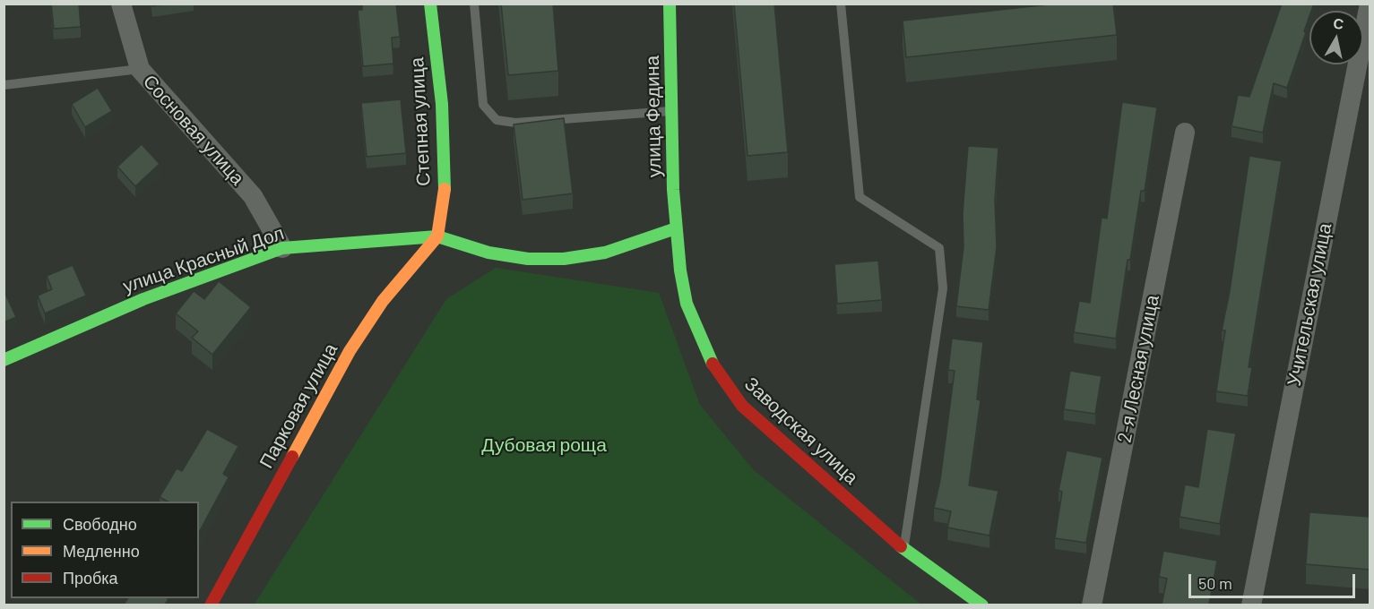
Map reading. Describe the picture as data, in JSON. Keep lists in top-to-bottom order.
{
  "streets": {
    "street": [
      "улица Федина",
      "Степная улица",
      "Сосновая улица",
      "улица Красный Дол",
      "Учительская улица",
      "2-я Лесная улица",
      "Парковая улица",
      "Заводская улица"
    ]
  },
  "crossings": [
    ["улица Федина", "улица Красный Дол"],
    ["улица Федина", "Заводская улица"],
    ["Степная улица", "улица Красный Дол"],
    ["Степная улица", "Парковая улица"],
    ["Сосновая улица", "улица Красный Дол"],
    ["улица Красный Дол", "Парковая улица"],
    ["улица Красный Дол", "Заводская улица"]
  ],
  "parks": ["Дубовая роща"],
  "legend": ["Свободно", "Медленно", "Пробка"],
  "scale_bar": "50 m",
  "north": "top"
}
